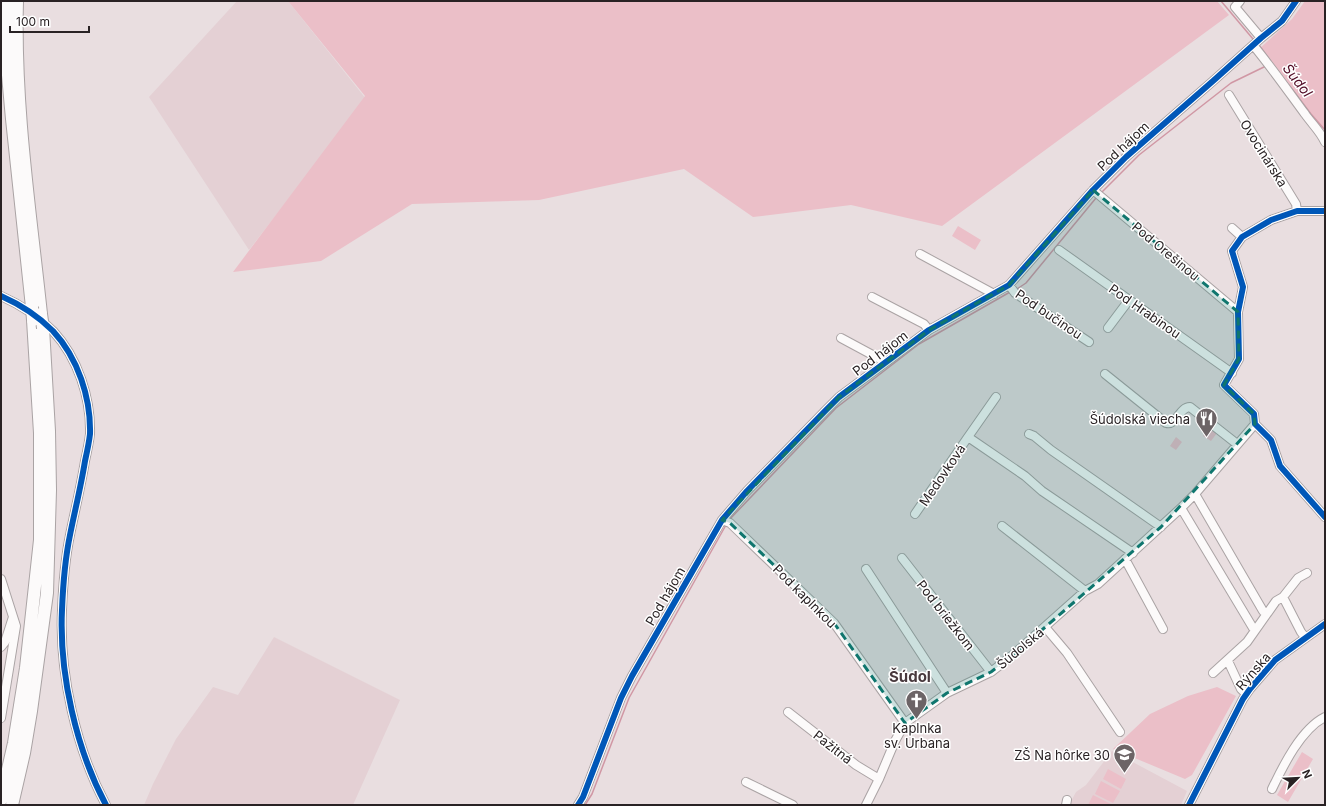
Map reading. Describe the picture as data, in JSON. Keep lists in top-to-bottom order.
{
  "streets": {
    "street": [
      "Pod hájom",
      "Ovocinárska",
      "Pod Orešinou",
      "Pod Hrabinou",
      "Pod bučinou",
      "Medovková",
      "Pod kaplnkou",
      "Pod briežkom",
      "Šúdolská",
      "Rýnska",
      "Pažitná"
    ]
  },
  "crossings": [
    ["Pod hájom", "Pod Orešinou"],
    ["Pod hájom", "Pod bučinou"],
    ["Pod hájom", "Pod kaplnkou"],
    ["Medovková", "Šúdolská"],
    ["Pod kaplnkou", "Šúdolská"],
    ["Pod briežkom", "Šúdolská"],
    ["Šúdolská", "Pažitná"]
  ],
  "districts": ["Šúdol"],
  "water": ["Šúdol"],
  "places": {
    "restaurant": ["Šúdolská viecha"],
    "church": ["Kaplnka sv. Urbana"],
    "school or university": ["ZŠ Na hôrke 30"]
  },
  "scale_bar": "100 m",
  "north": "top right"
}
